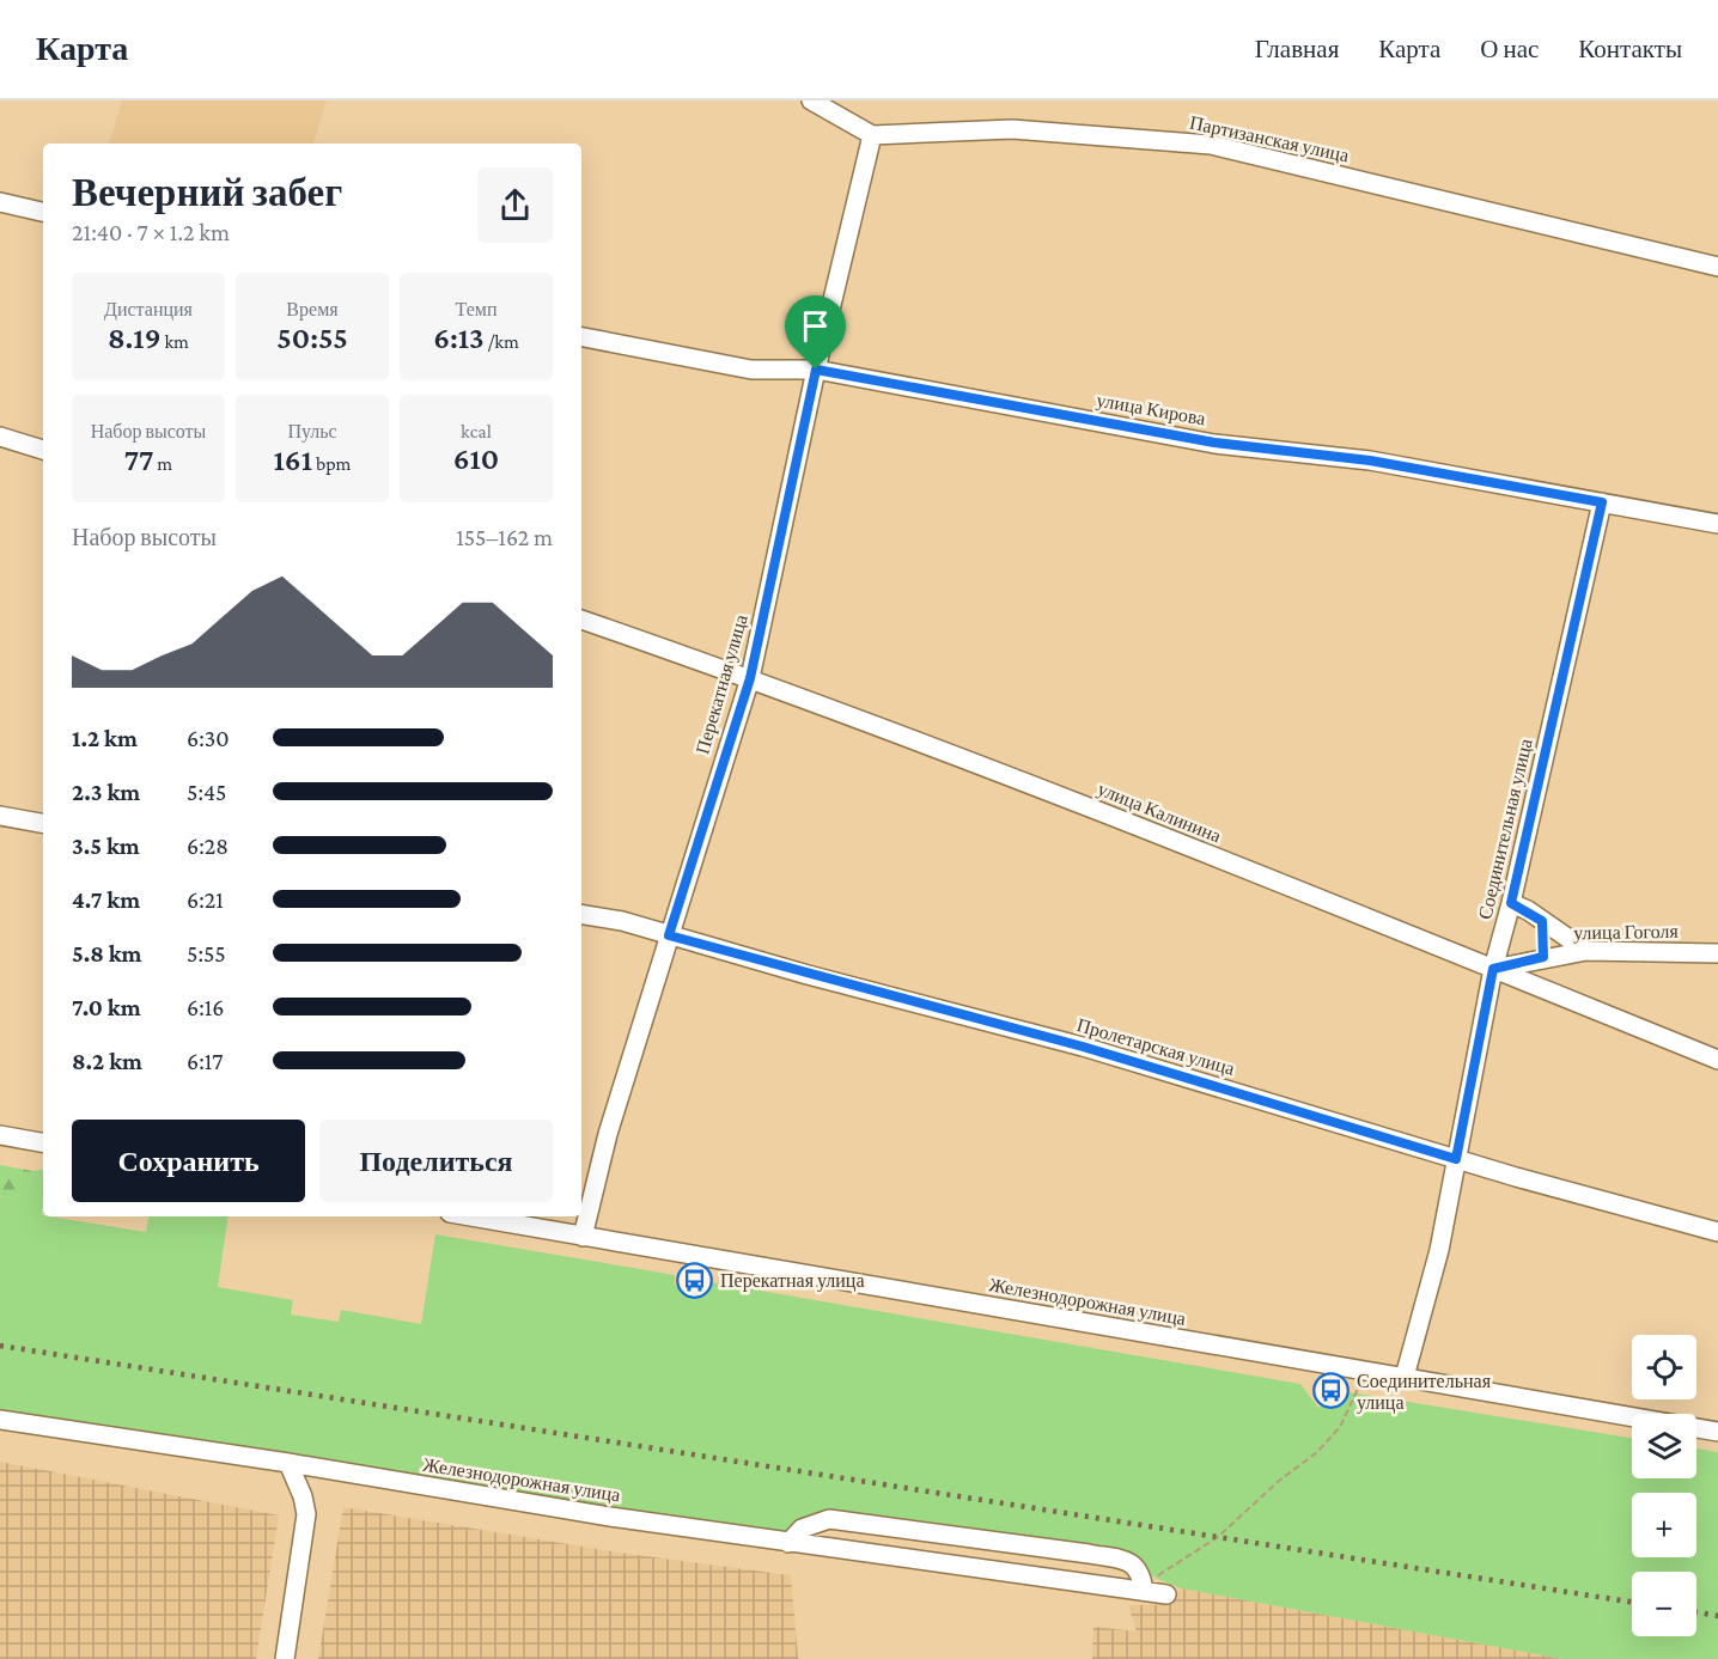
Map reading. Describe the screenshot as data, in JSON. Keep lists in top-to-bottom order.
{
  "streets": {
    "street": [
      "Партизанская улица",
      "улица Кирова",
      "Перекатная улица",
      "улица Калинина",
      "Соединительная улица",
      "улица Гоголя",
      "Пролетарская улица",
      "Железнодорожная улица"
    ]
  },
  "crossings": [
    ["Партизанская улица", "Перекатная улица"],
    ["улица Кирова", "Перекатная улица"],
    ["улица Кирова", "Соединительная улица"],
    ["Перекатная улица", "улица Калинина"],
    ["Перекатная улица", "Пролетарская улица"],
    ["Перекатная улица", "Железнодорожная улица"],
    ["улица Калинина", "Соединительная улица"],
    ["улица Калинина", "улица Гоголя"],
    ["Соединительная улица", "улица Гоголя"],
    ["Соединительная улица", "Пролетарская улица"],
    ["Соединительная улица", "Железнодорожная улица"]
  ],
  "places": {
    "bus stop": ["Перекатная улица", "Соединительная улица"]
  },
  "page": {
    "header": "Карта",
    "nav": [
      "Главная",
      "Карта",
      "О нас",
      "Контакты"
    ],
    "heading": ["Вечерний забег", "21:40 · 7 × 1.2 km"],
    "stats": [
      ["Дистанция", "8.19 km"],
      ["Время", "50:55"],
      ["Темп", "6:13 /km"],
      ["Набор высоты", "77 m"],
      ["Пульс", "161 bpm"],
      ["kcal", "610"]
    ],
    "chart": ["Набор высоты", "155–162 m"],
    "list": [
      {
        "name": "1.2 km",
        "note": "6:30"
      },
      {
        "name": "2.3 km",
        "note": "5:45"
      },
      {
        "name": "3.5 km",
        "note": "6:28"
      },
      {
        "name": "4.7 km",
        "note": "6:21"
      },
      {
        "name": "5.8 km",
        "note": "5:55"
      },
      {
        "name": "7.0 km",
        "note": "6:16"
      },
      {
        "name": "8.2 km",
        "note": "6:17"
      }
    ],
    "buttons": ["Сохранить", "Поделиться"],
    "map_buttons": ["+", "−"]
  }
}
